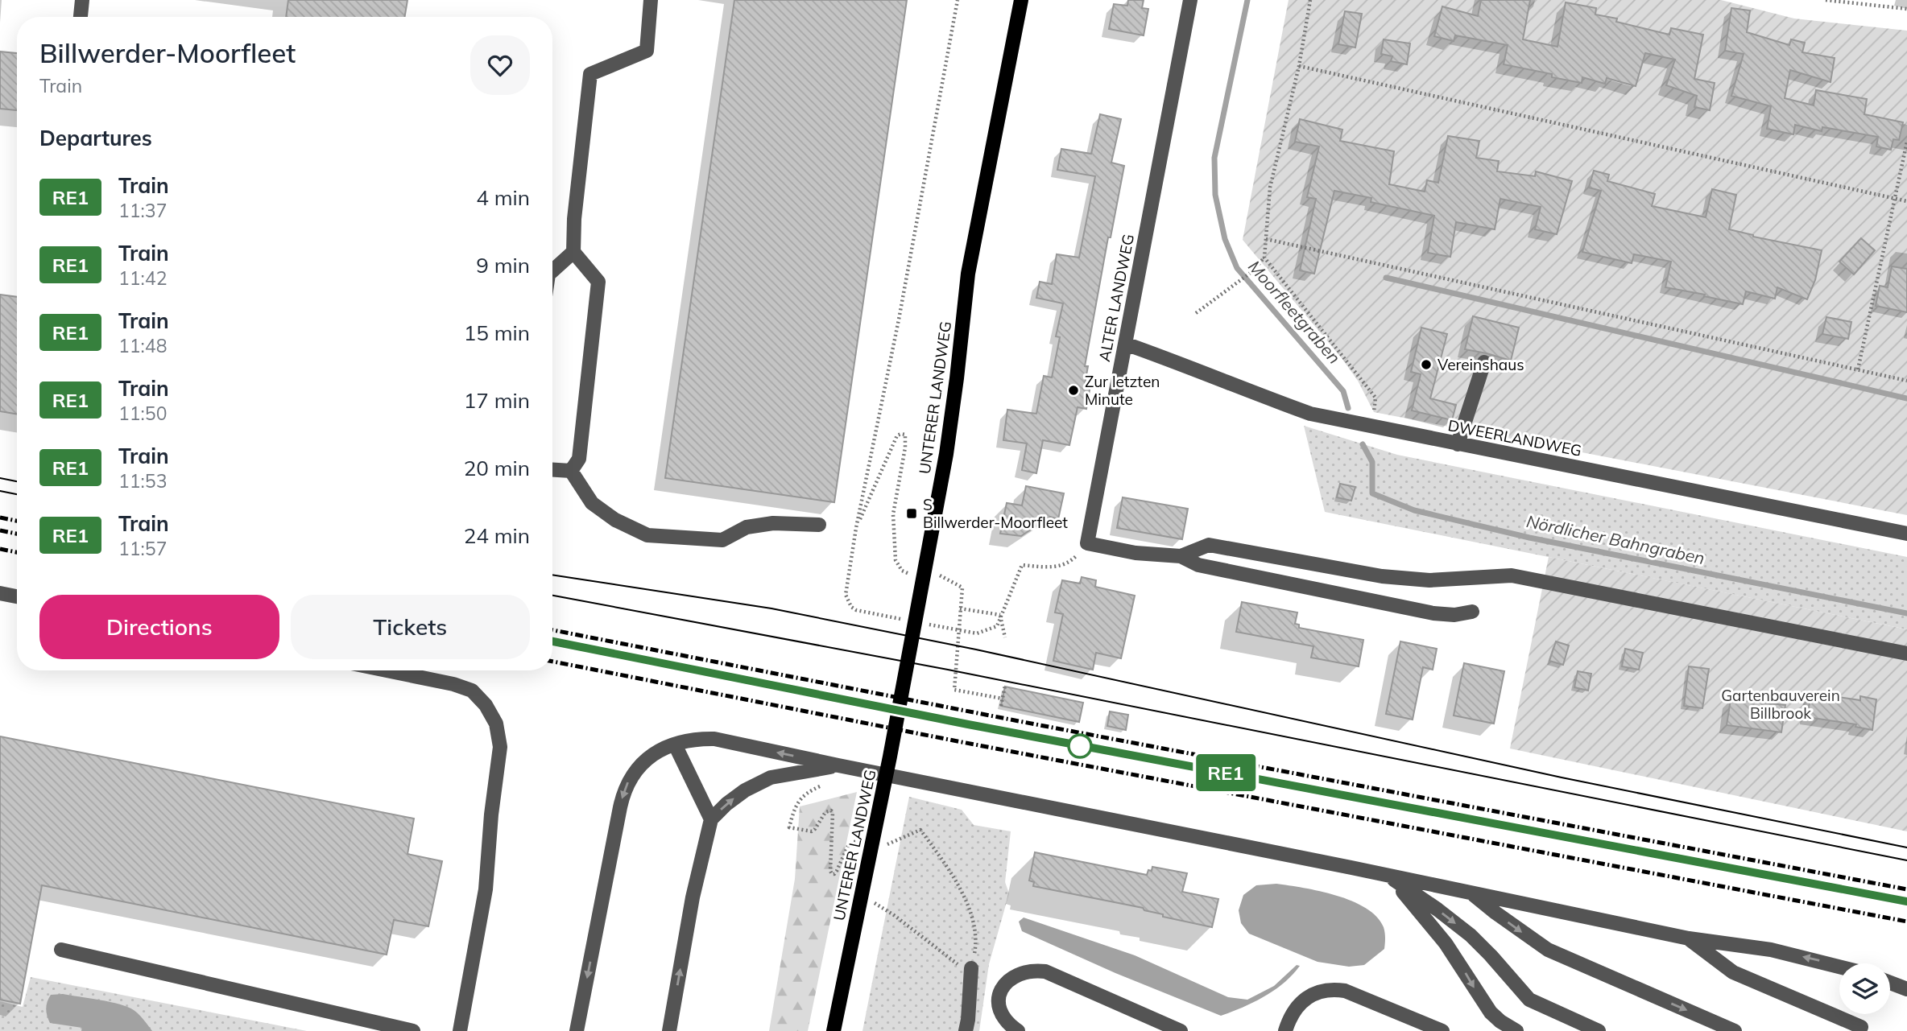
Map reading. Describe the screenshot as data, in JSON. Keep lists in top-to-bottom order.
{
  "streets": {
    "main road": ["UNTERER LANDWEG"],
    "street": ["ALTER LANDWEG", "DWEERLANDWEG"]
  },
  "crossings": [
    ["ALTER LANDWEG", "DWEERLANDWEG"]
  ],
  "water": ["Moorfleetgraben", "Nördlicher Bahngraben"],
  "parks": ["Gartenbauverein Billbrook"],
  "places": {
    "other": ["Vereinshaus", "Zur letzten Minute"],
    "transit": ["S Billwerder-Moorfleet"]
  },
  "page": {
    "on_map": "RE1",
    "heading": [
      ["Billwerder-Moorfleet", "Train"],
      "Departures"
    ],
    "list": [
      {
        "mark": "RE1",
        "name": "Train",
        "note": "11:37",
        "value": "4 min"
      },
      {
        "mark": "RE1",
        "name": "Train",
        "note": "11:42",
        "value": "9 min"
      },
      {
        "mark": "RE1",
        "name": "Train",
        "note": "11:48",
        "value": "15 min"
      },
      {
        "mark": "RE1",
        "name": "Train",
        "note": "11:50",
        "value": "17 min"
      },
      {
        "mark": "RE1",
        "name": "Train",
        "note": "11:53",
        "value": "20 min"
      },
      {
        "mark": "RE1",
        "name": "Train",
        "note": "11:57",
        "value": "24 min"
      }
    ],
    "buttons": ["Directions", "Tickets"]
  }
}
